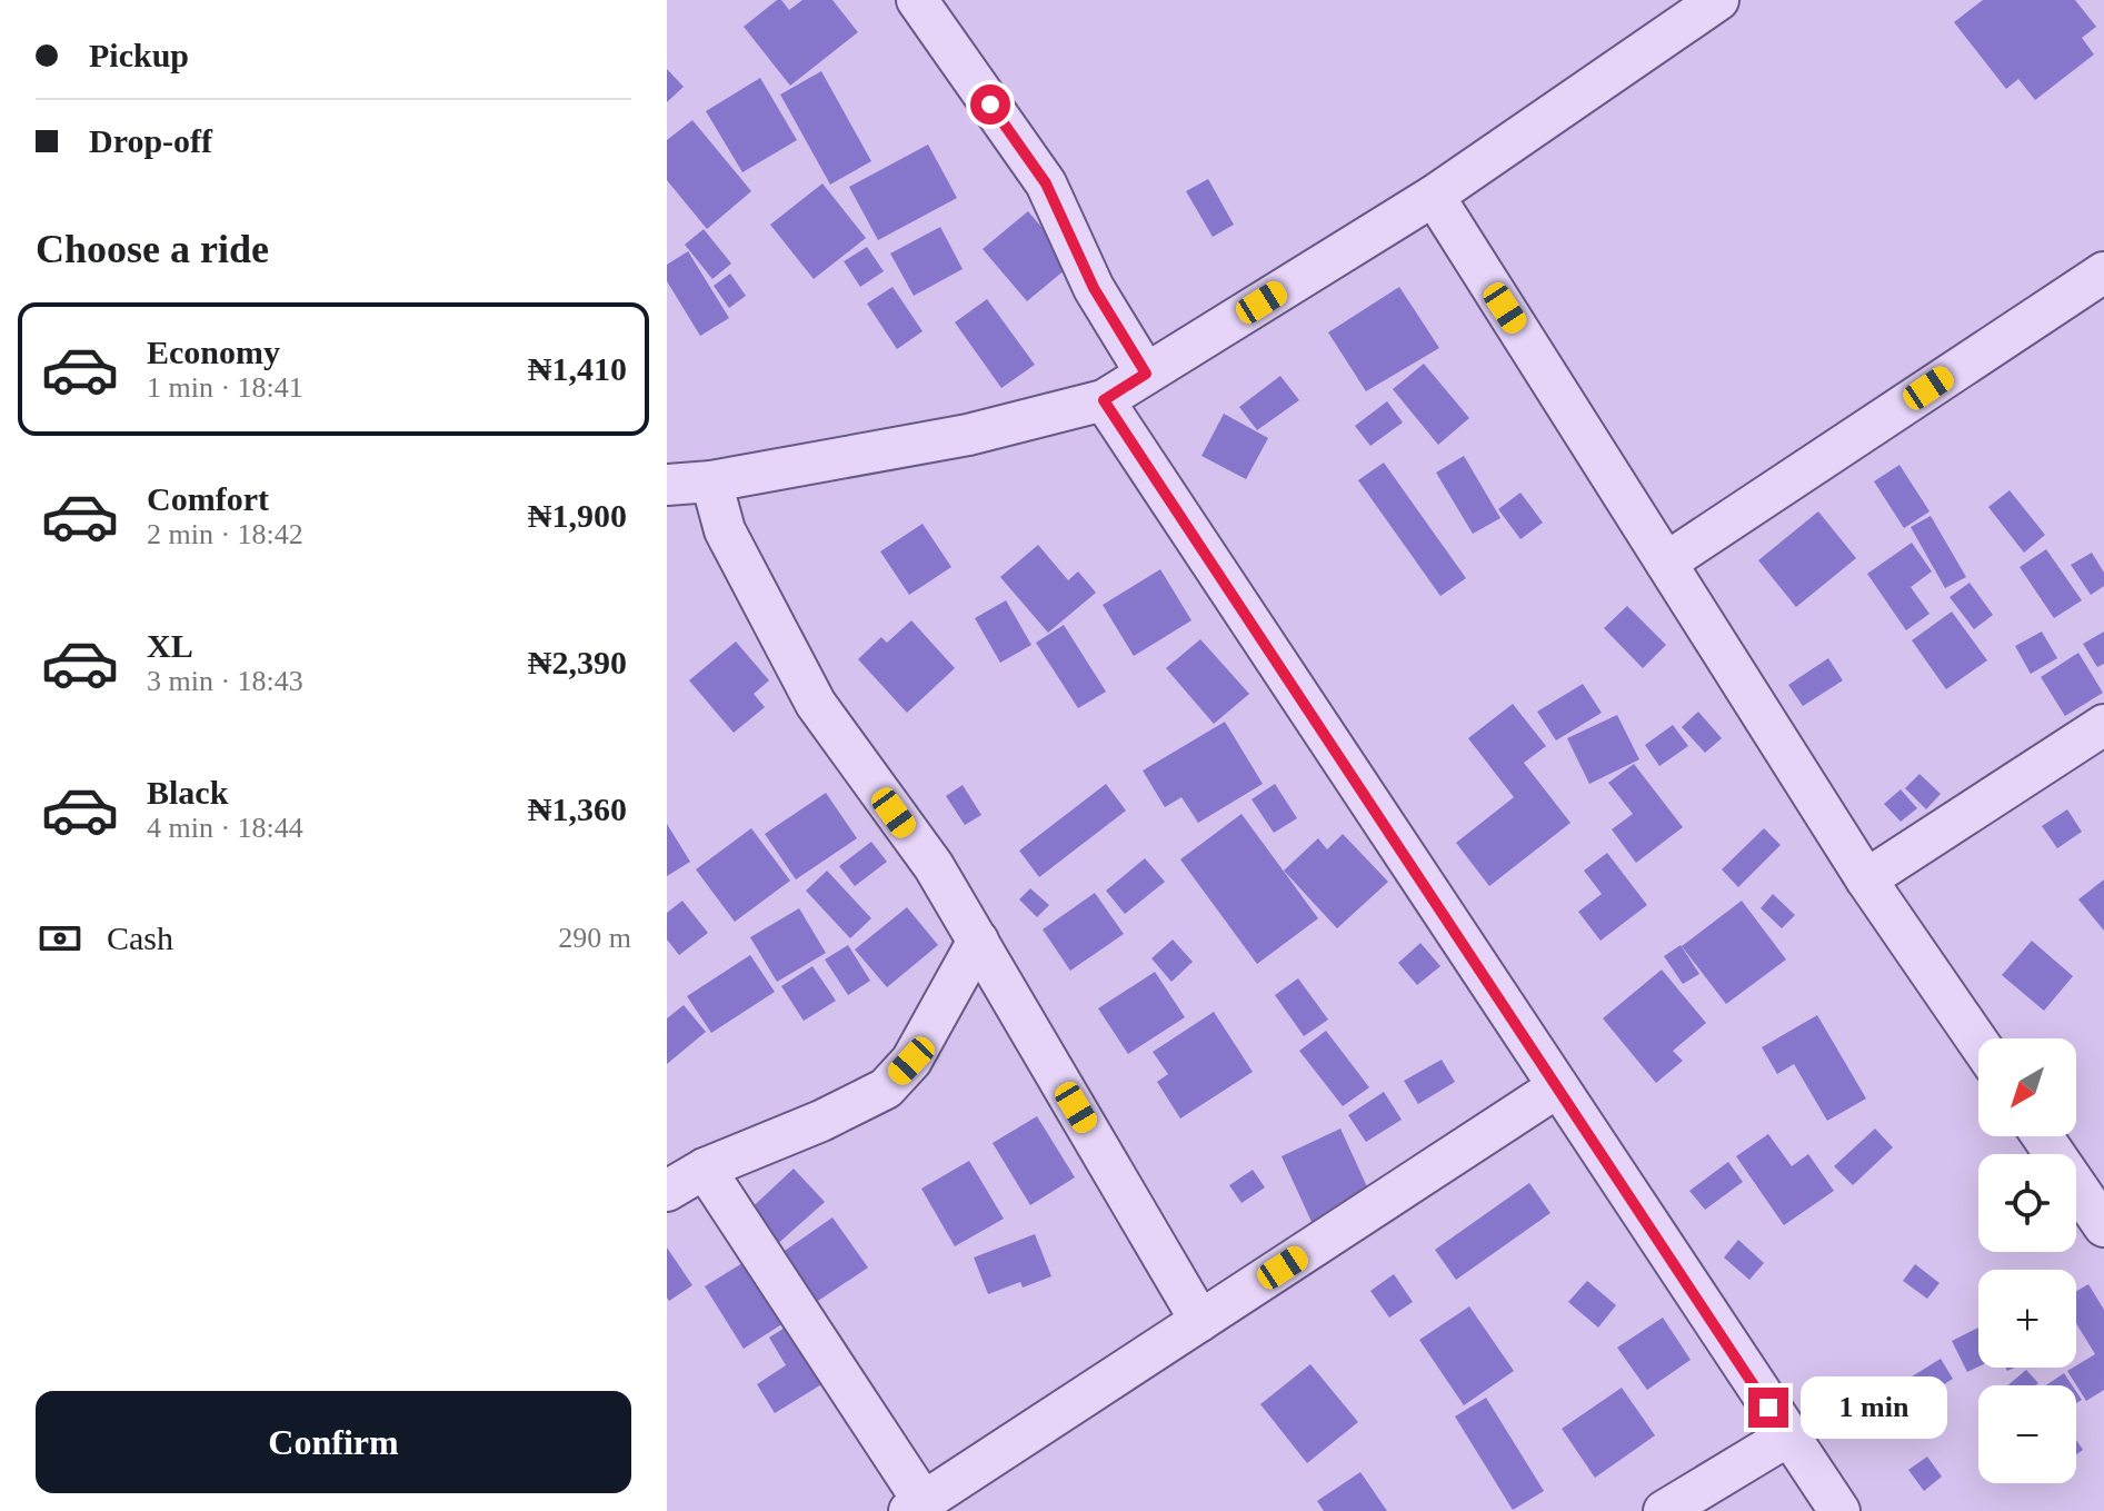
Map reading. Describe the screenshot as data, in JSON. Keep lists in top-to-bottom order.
{
  "north": "bottom left",
  "page": {
    "banner": ["Pickup", "Drop-off"],
    "heading": "Choose a ride",
    "list": [
      {
        "name": "Economy",
        "note": "1 min · 18:41",
        "value": "₦1,410"
      },
      {
        "name": "Comfort",
        "note": "2 min · 18:42",
        "value": "₦1,900"
      },
      {
        "name": "XL",
        "note": "3 min · 18:43",
        "value": "₦2,390"
      },
      {
        "name": "Black",
        "note": "4 min · 18:44",
        "value": "₦1,360"
      }
    ],
    "pay": ["Cash", "290 m"],
    "map_buttons": ["+", "−"],
    "buttons": "Confirm",
    "bubble": "1 min"
  }
}
